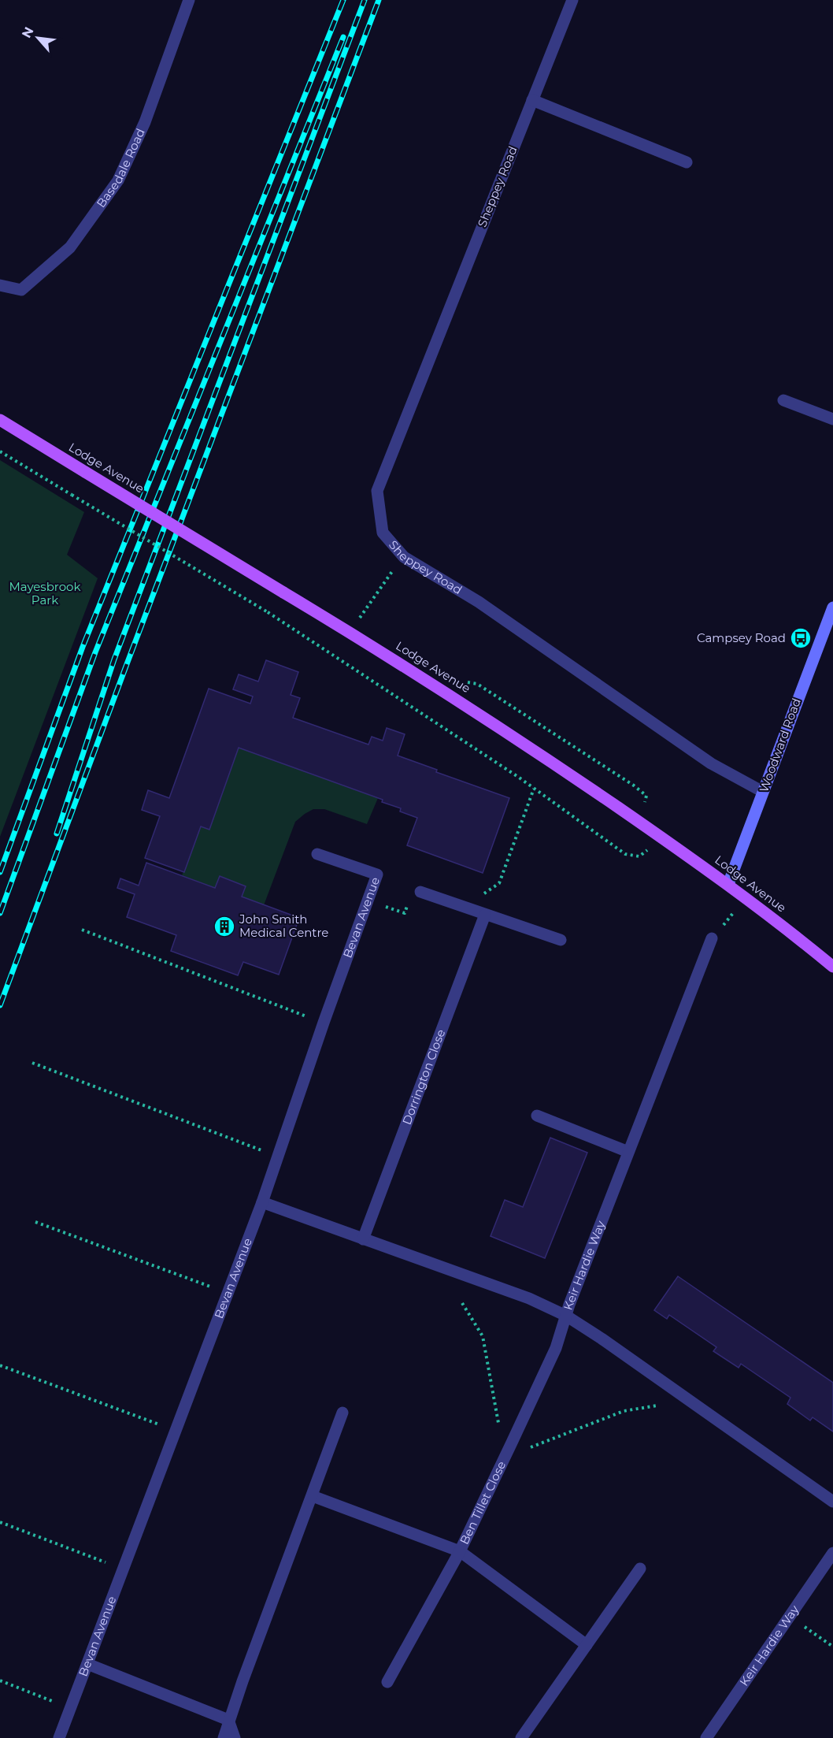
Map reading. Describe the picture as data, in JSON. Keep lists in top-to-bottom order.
{
  "streets": {
    "main road": ["Lodge Avenue"],
    "street": [
      "Basedale Road",
      "Sheppey Road",
      "Woodward Road",
      "Bevan Avenue",
      "Dorrington Close",
      "Keir Hardie Way",
      "Ben Tillet Close"
    ]
  },
  "crossings": [
    ["Sheppey Road", "Woodward Road"],
    ["Lodge Avenue", "Woodward Road"],
    ["Keir Hardie Way", "Ben Tillet Close"]
  ],
  "parks": ["Mayesbrook Park"],
  "places": {
    "bus stop": ["Campsey Road"],
    "building": ["John Smith Medical Centre"]
  },
  "north": "top left"
}
